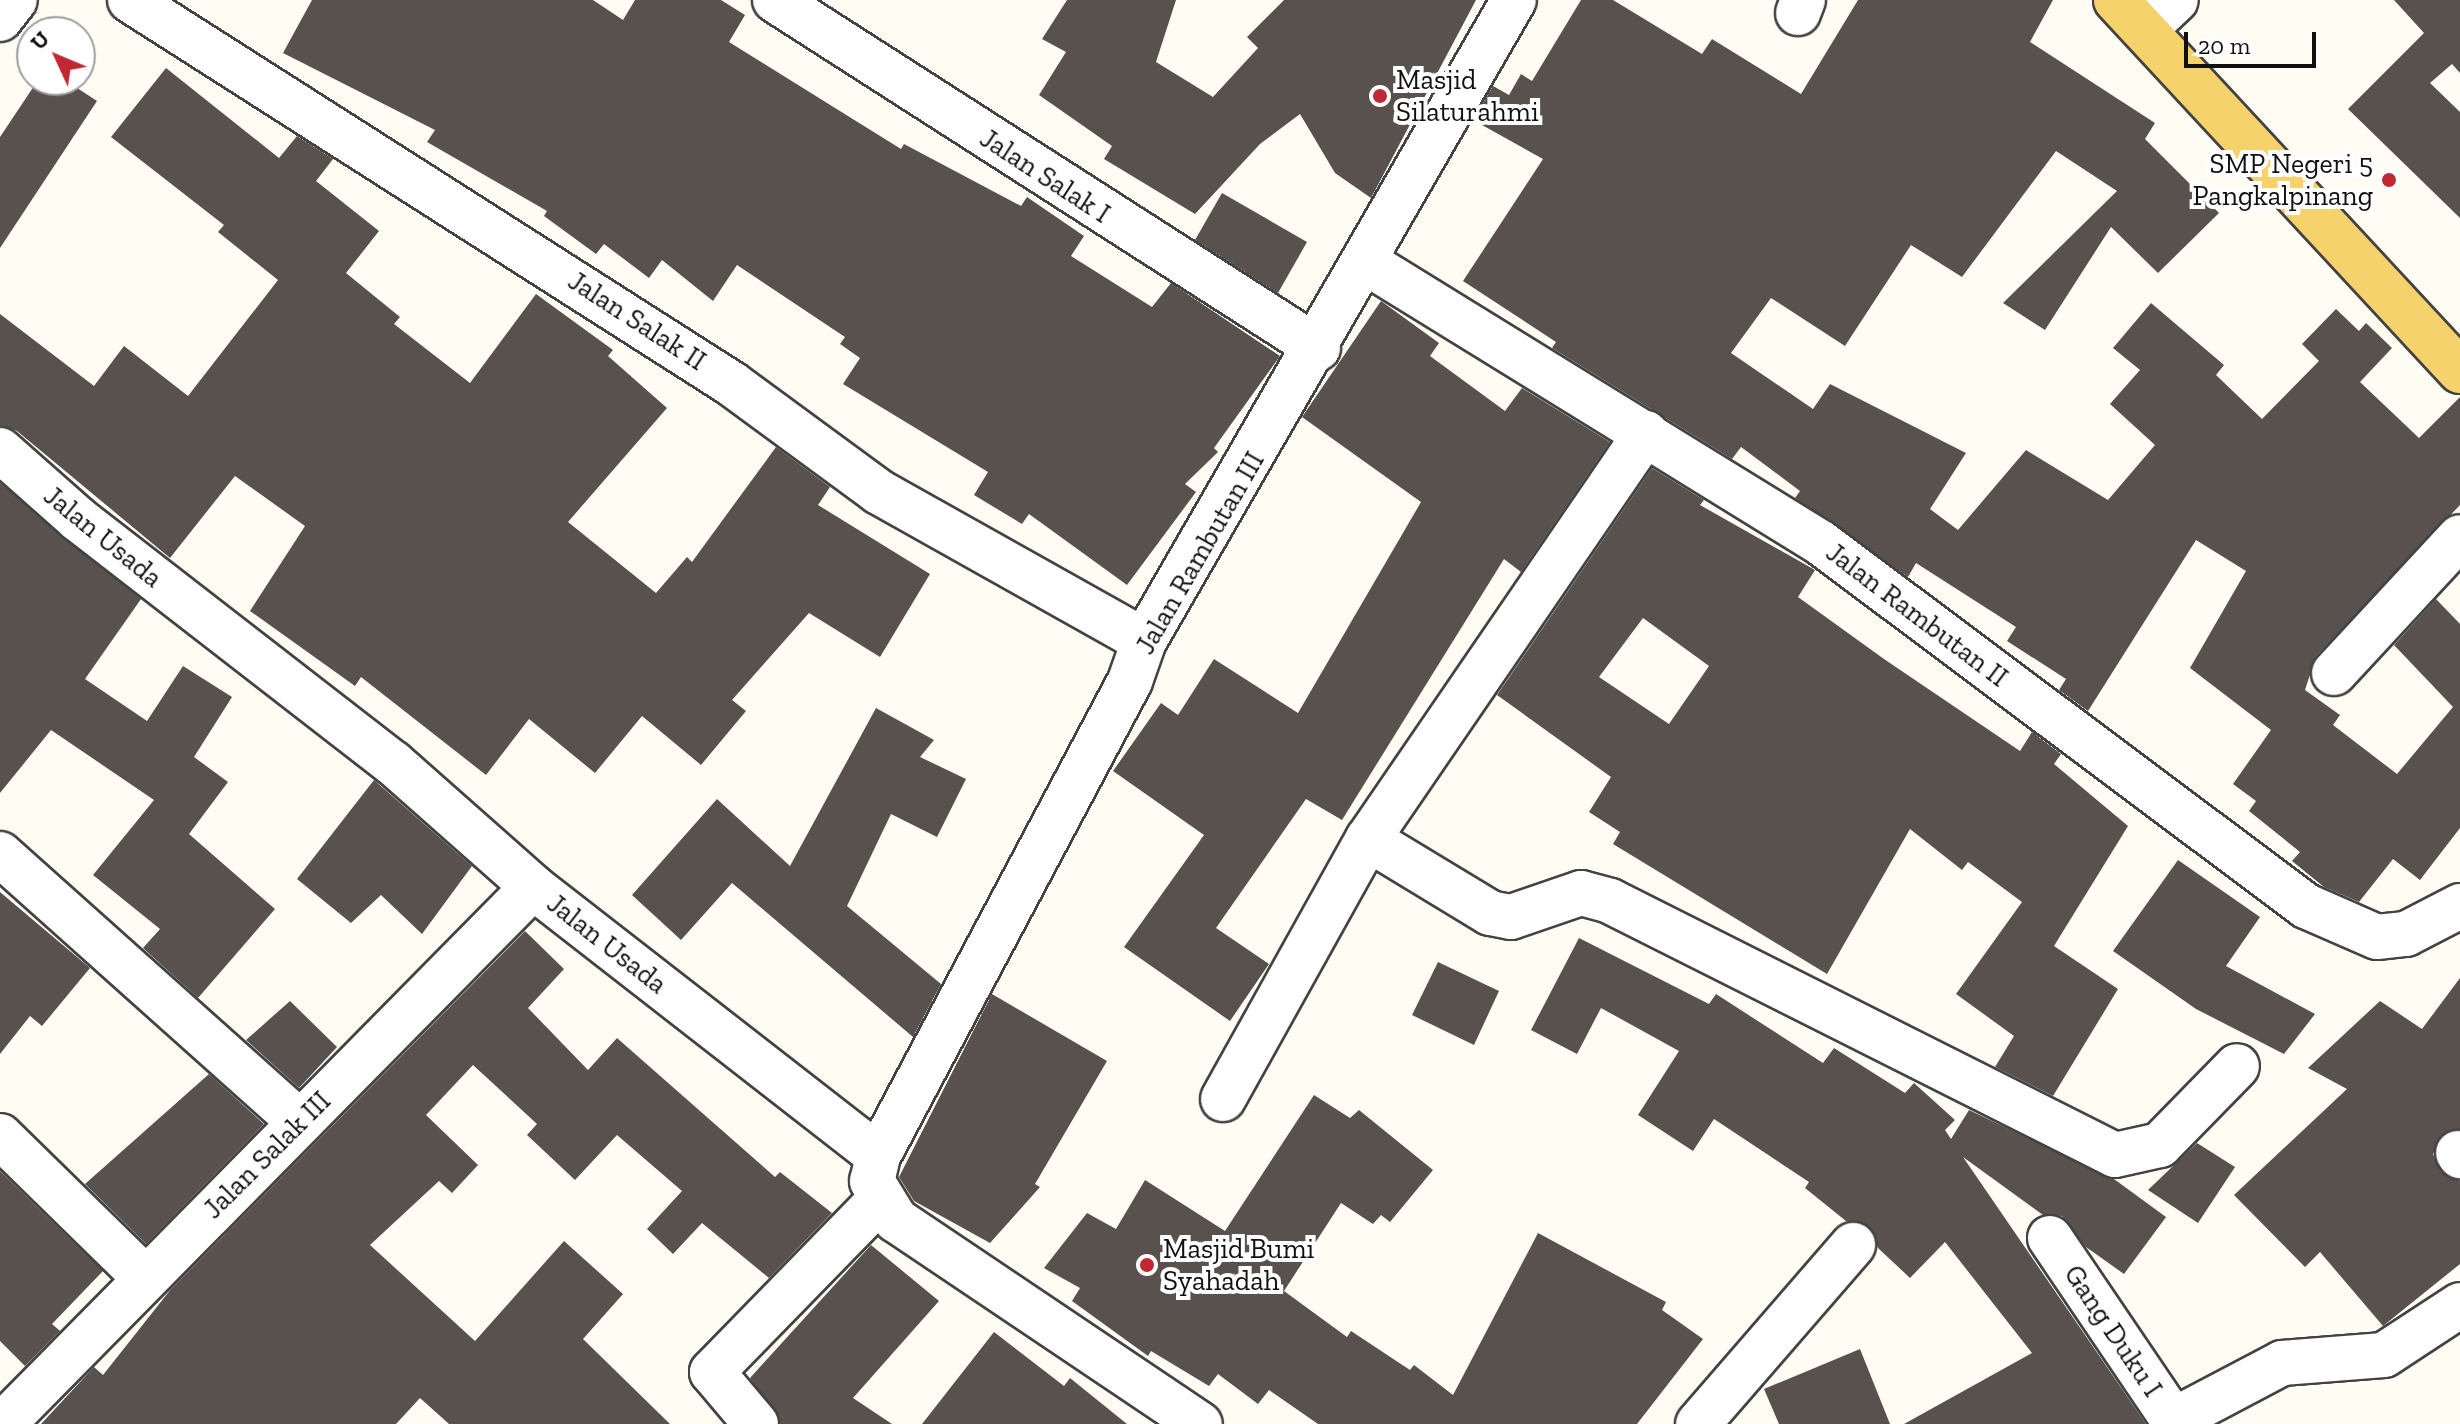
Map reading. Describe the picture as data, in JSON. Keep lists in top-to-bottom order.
{
  "streets": {
    "street": [
      "Jalan Salak I",
      "Jalan Salak II",
      "Jalan Usada",
      "Jalan Rambutan III",
      "Jalan Rambutan II",
      "Jalan Salak III",
      "Gang Duku I"
    ]
  },
  "crossings": [
    ["Jalan Salak I", "Jalan Rambutan III"],
    ["Jalan Salak II", "Jalan Rambutan III"],
    ["Jalan Usada", "Jalan Rambutan III"],
    ["Jalan Usada", "Jalan Salak III"],
    ["Jalan Rambutan III", "Jalan Rambutan II"]
  ],
  "places": ["Masjid Silaturahmi", "SMP Negeri 5 Pangkalpinang", "Masjid Bumi Syahadah"],
  "scale_bar": "20 m",
  "north": "top left"
}
